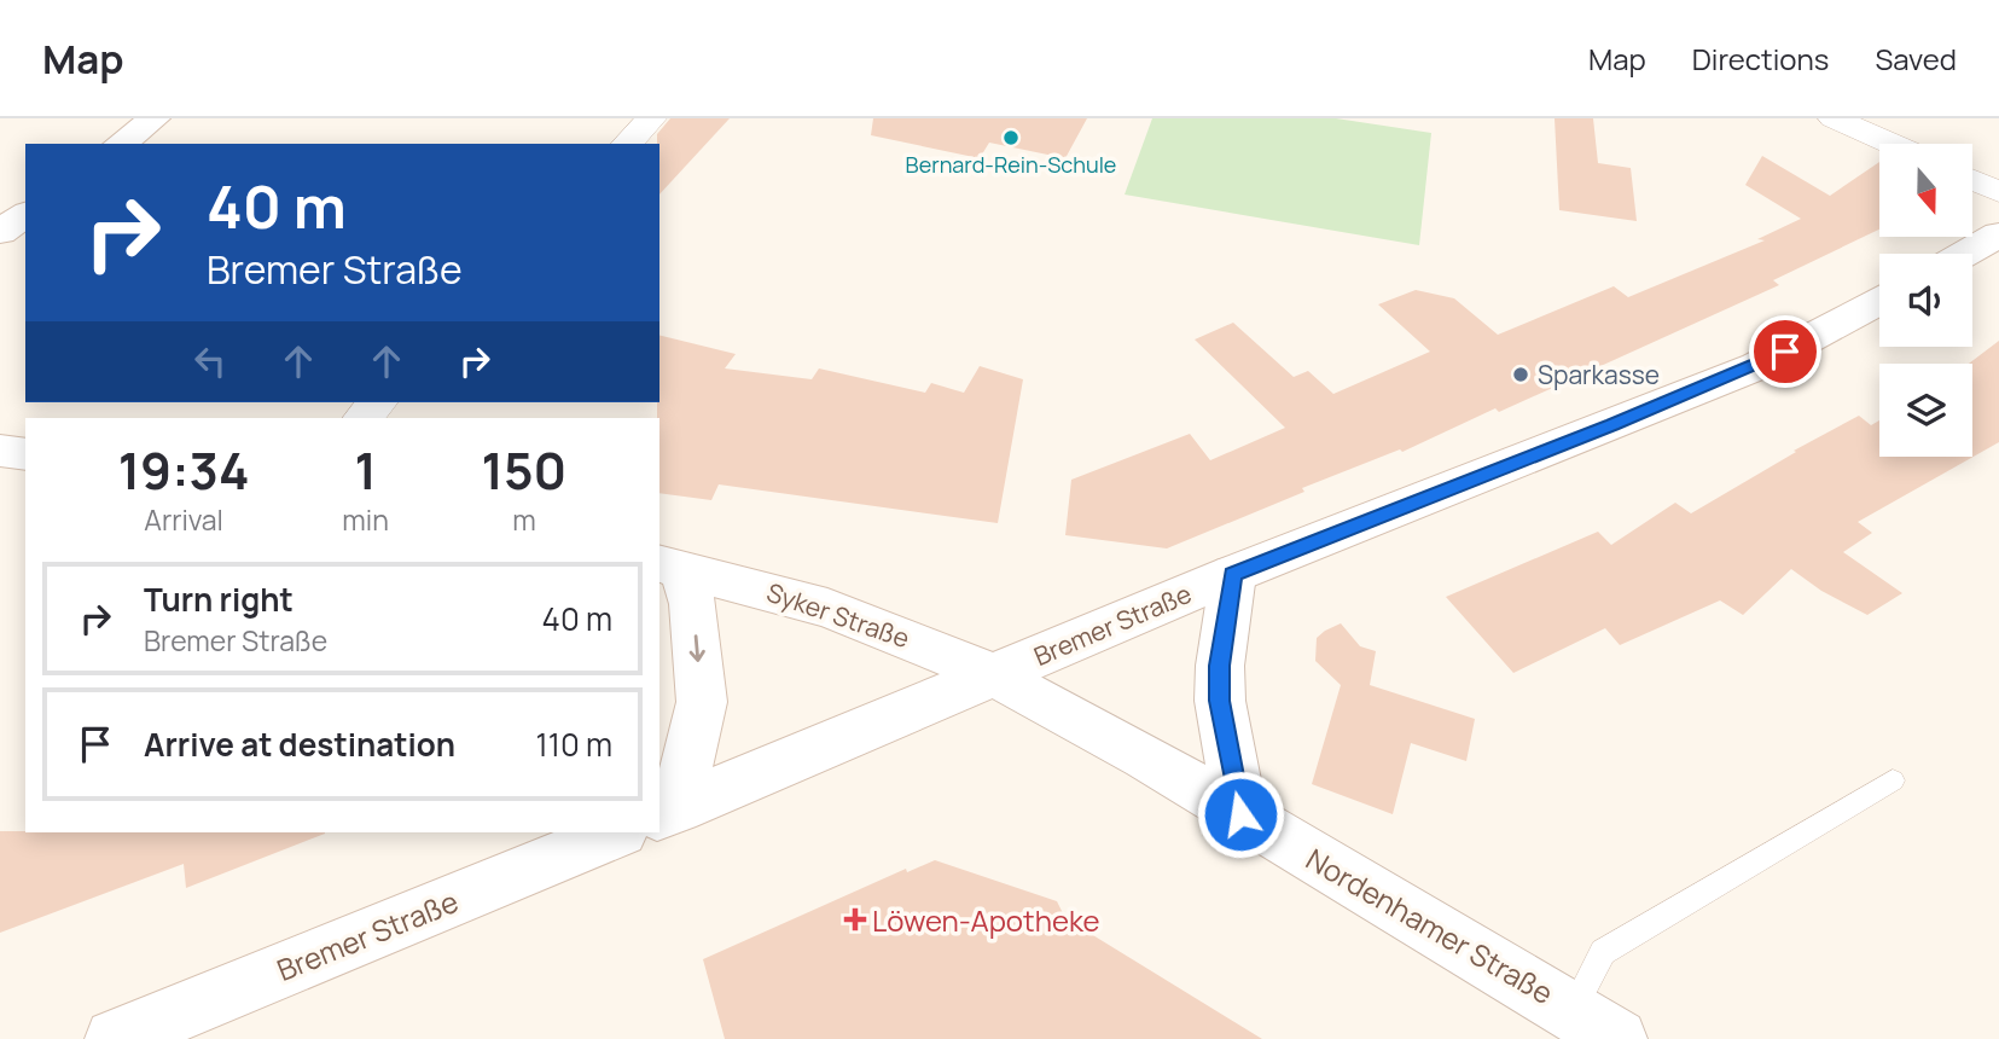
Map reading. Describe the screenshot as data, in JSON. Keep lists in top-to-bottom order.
{
  "streets": {
    "main road": ["Syker Straße", "Bremer Straße", "Nordenhamer Straße"]
  },
  "crossings": [
    ["Syker Straße", "Bremer Straße"],
    ["Syker Straße", "Nordenhamer Straße"],
    ["Bremer Straße", "Nordenhamer Straße"]
  ],
  "one_way": ["Syker Straße"],
  "places": {
    "other": ["Bernard-Rein-Schule", "Sparkasse"],
    "health": ["Löwen-Apotheke"]
  },
  "north": "bottom",
  "page": {
    "header": "Map",
    "nav": ["Map", "Directions", "Saved"],
    "turn": ["40 m", "Bremer Straße"],
    "eta": [
      "19:34",
      "Arrival",
      "1",
      "min",
      "150",
      "m"
    ],
    "list": [
      {
        "name": "Turn right",
        "note": "Bremer Straße",
        "value": "40 m"
      },
      {
        "name": "Arrive at destination",
        "value": "110 m"
      }
    ]
  }
}
